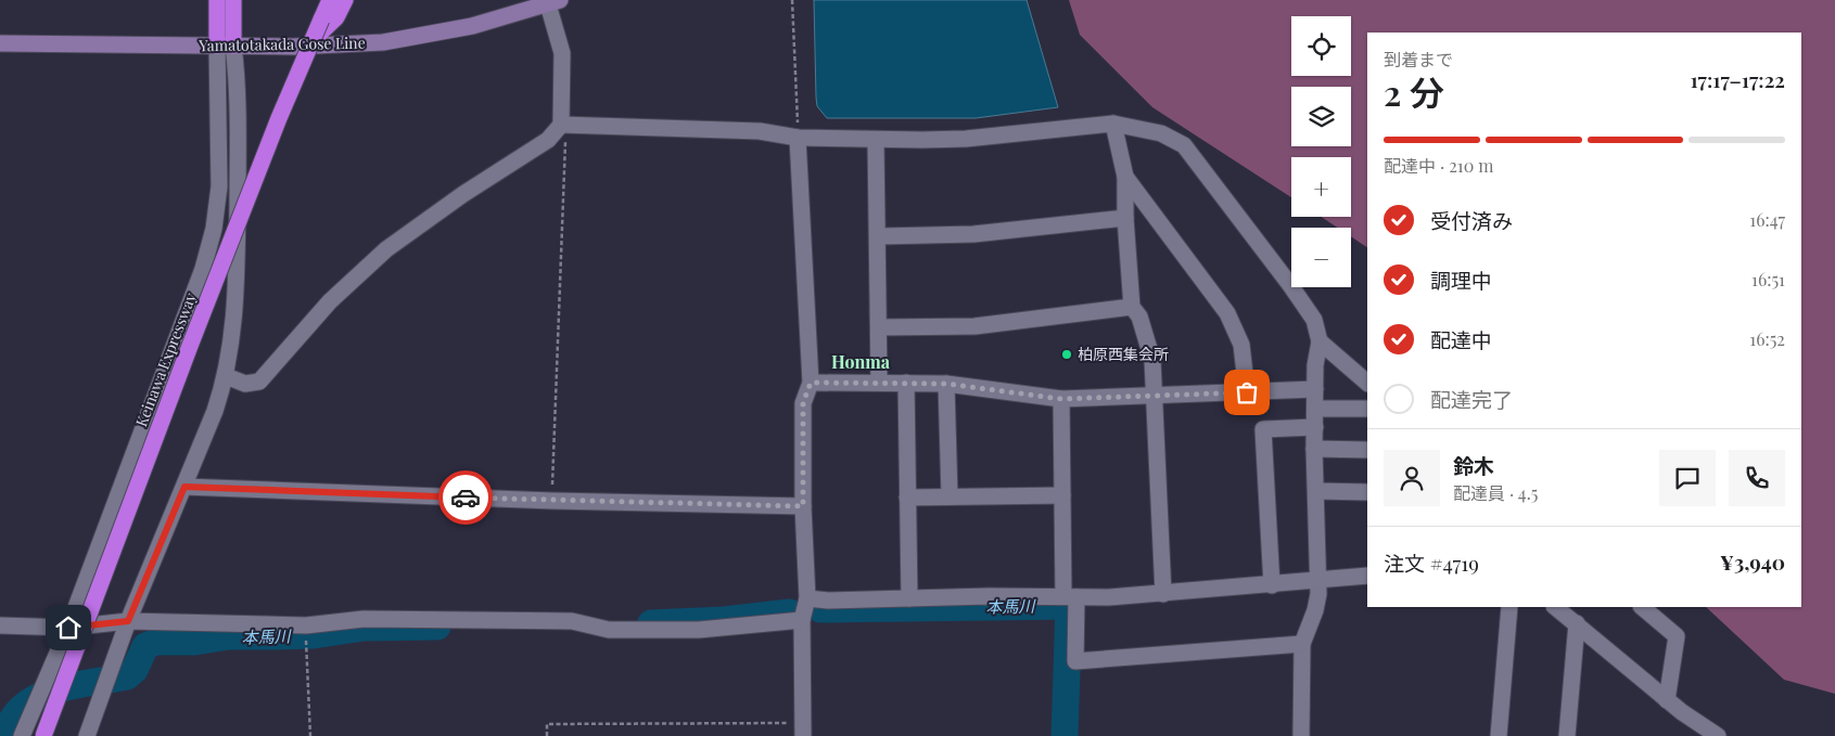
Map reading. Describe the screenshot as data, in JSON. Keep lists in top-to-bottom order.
{
  "streets": {
    "highway": ["Keinawa Expressway"],
    "main road": ["Yamatotakada Gose Line"]
  },
  "districts": ["Honma"],
  "water": ["本馬川"],
  "places": ["柏原西集会所"],
  "page": {
    "map_buttons": ["+", "−"],
    "heading": ["2 分", "到着まで", "17:17–17:22"],
    "panel": [
      "鈴木",
      "配達員 · 4.5",
      "注文 #4719",
      "¥3,940"
    ],
    "bar": "配達中 · 210 m",
    "list": [
      ["受付済み", "16:47"],
      ["調理中", "16:51"],
      ["配達中", "16:52"],
      "配達完了"
    ]
  }
}
